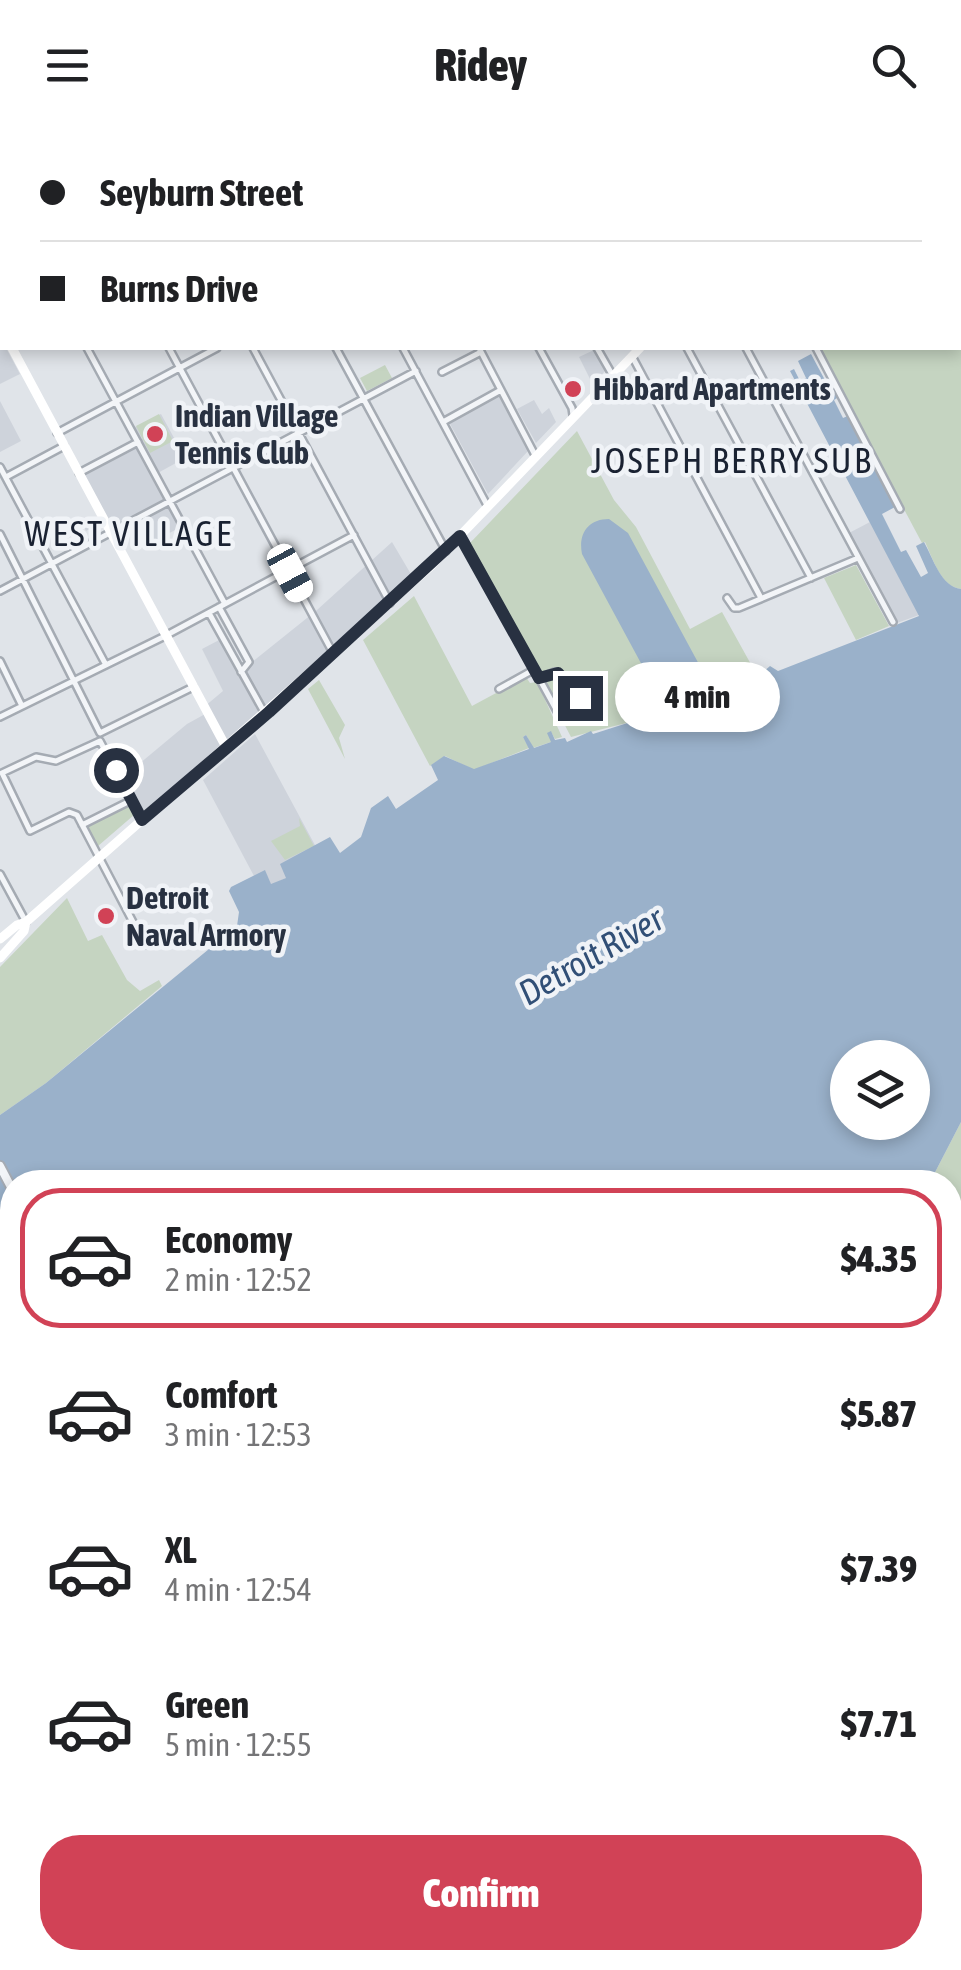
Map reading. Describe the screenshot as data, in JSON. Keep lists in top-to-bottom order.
{
  "districts": ["JOSEPH BERRY SUB", "WEST VILLAGE"],
  "water": ["Detroit River"],
  "places": ["Hibbard Apartments", "Indian Village Tennis Club", "Detroit Naval Armory"],
  "page": {
    "header": "Ridey",
    "banner": ["Seyburn Street", "Burns Drive"],
    "bubble": "4 min",
    "list": [
      {
        "name": "Economy",
        "note": "2 min · 12:52",
        "value": "$4.35"
      },
      {
        "name": "Comfort",
        "note": "3 min · 12:53",
        "value": "$5.87"
      },
      {
        "name": "XL",
        "note": "4 min · 12:54",
        "value": "$7.39"
      },
      {
        "name": "Green",
        "note": "5 min · 12:55",
        "value": "$7.71"
      }
    ],
    "buttons": "Confirm"
  }
}
